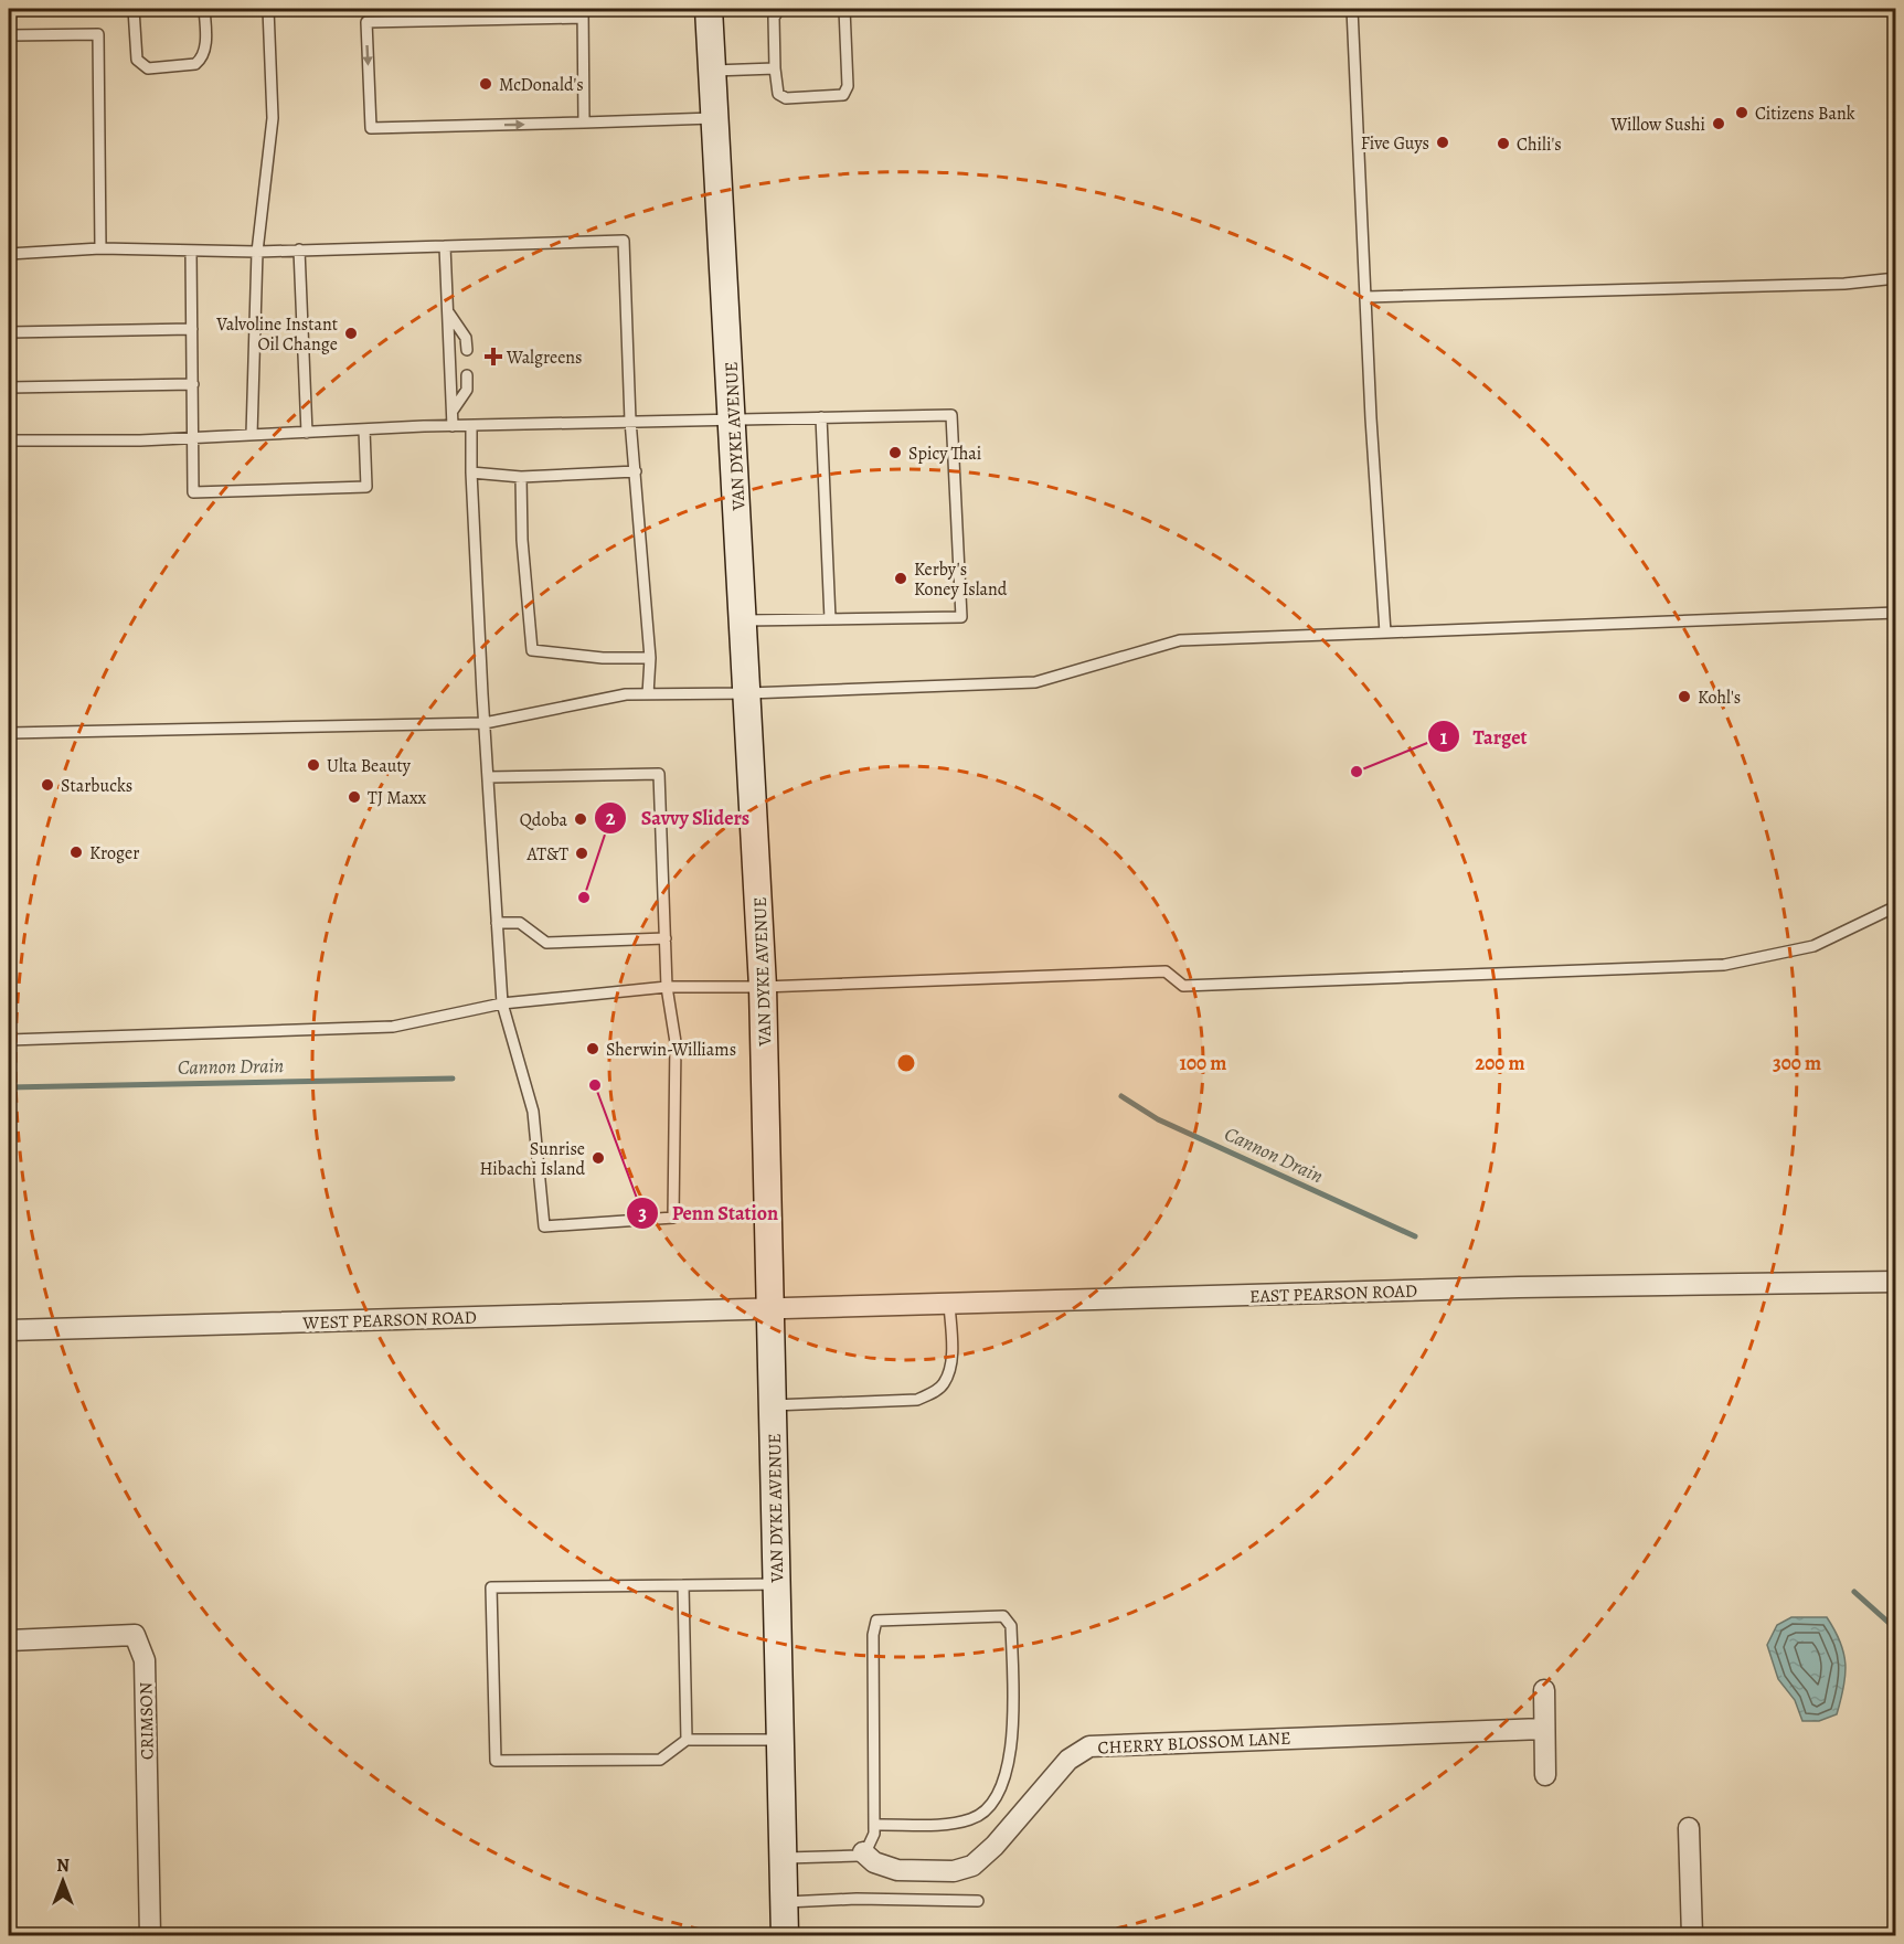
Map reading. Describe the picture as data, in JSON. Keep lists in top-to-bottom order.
{
  "streets": {
    "main road": ["VAN DYKE AVENUE"],
    "street": [
      "EAST PEARSON ROAD",
      "WEST PEARSON ROAD",
      "CRIMSON",
      "CHERRY BLOSSOM LANE"
    ]
  },
  "crossings": [
    ["VAN DYKE AVENUE", "EAST PEARSON ROAD"],
    ["VAN DYKE AVENUE", "WEST PEARSON ROAD"],
    ["EAST PEARSON ROAD", "WEST PEARSON ROAD"]
  ],
  "water": ["Cannon Drain"],
  "places": {
    "other": [
      "McDonald's",
      "Citizens Bank",
      "Willow Sushi",
      "Five Guys",
      "Chili's",
      "Valvoline Instant Oil Change",
      "Spicy Thai",
      "Kerby's Koney Island",
      "Kohl's",
      "Ulta Beauty",
      "Target",
      "Starbucks",
      "TJ Maxx",
      "Qdoba",
      "Kroger",
      "AT&T",
      "Savvy Sliders",
      "Sherwin-Williams",
      "Penn Station",
      "Sunrise Hibachi Island"
    ],
    "health": ["Walgreens"]
  },
  "north": "top",
  "rings": ["100 m", "200 m", "300 m"]
}
